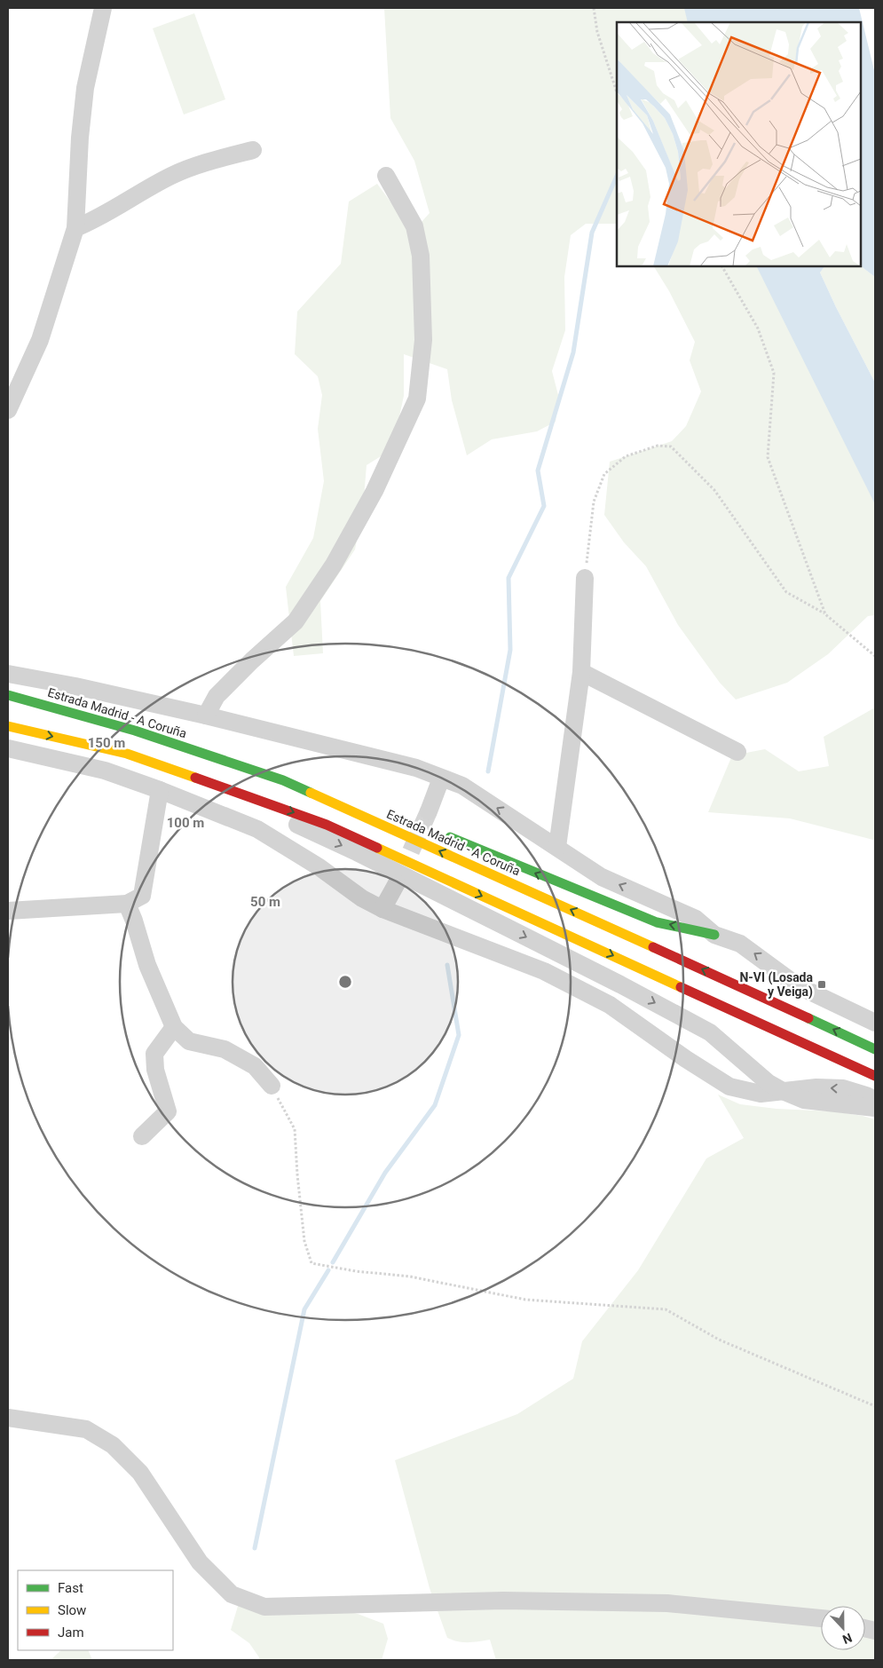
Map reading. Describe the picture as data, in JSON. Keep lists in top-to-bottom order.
{
  "streets": {
    "highway": ["Estrada Madrid - A Coruña"]
  },
  "places": {
    "transit": ["N-VI (Losada y Veiga)"]
  },
  "legend": ["Fast", "Slow", "Jam"],
  "north": "bottom",
  "rings": ["150 m", "100 m", "50 m"]
}
